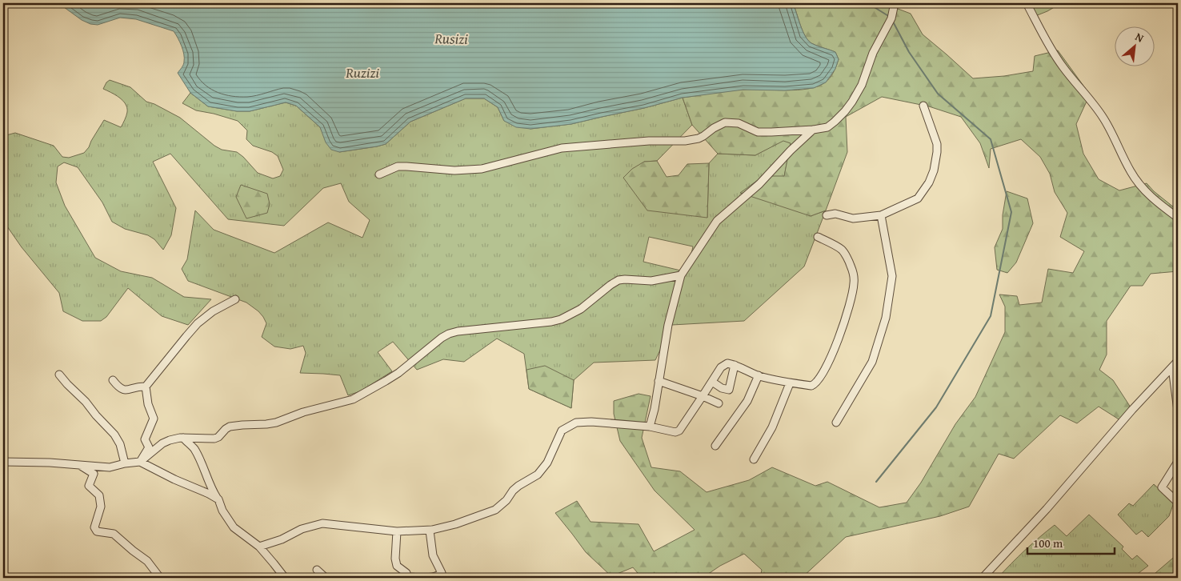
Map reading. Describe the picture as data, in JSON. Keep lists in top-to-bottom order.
{
  "water": ["Rusizi", "Ruzizi"],
  "scale_bar": "100 m",
  "north": "top right"
}
